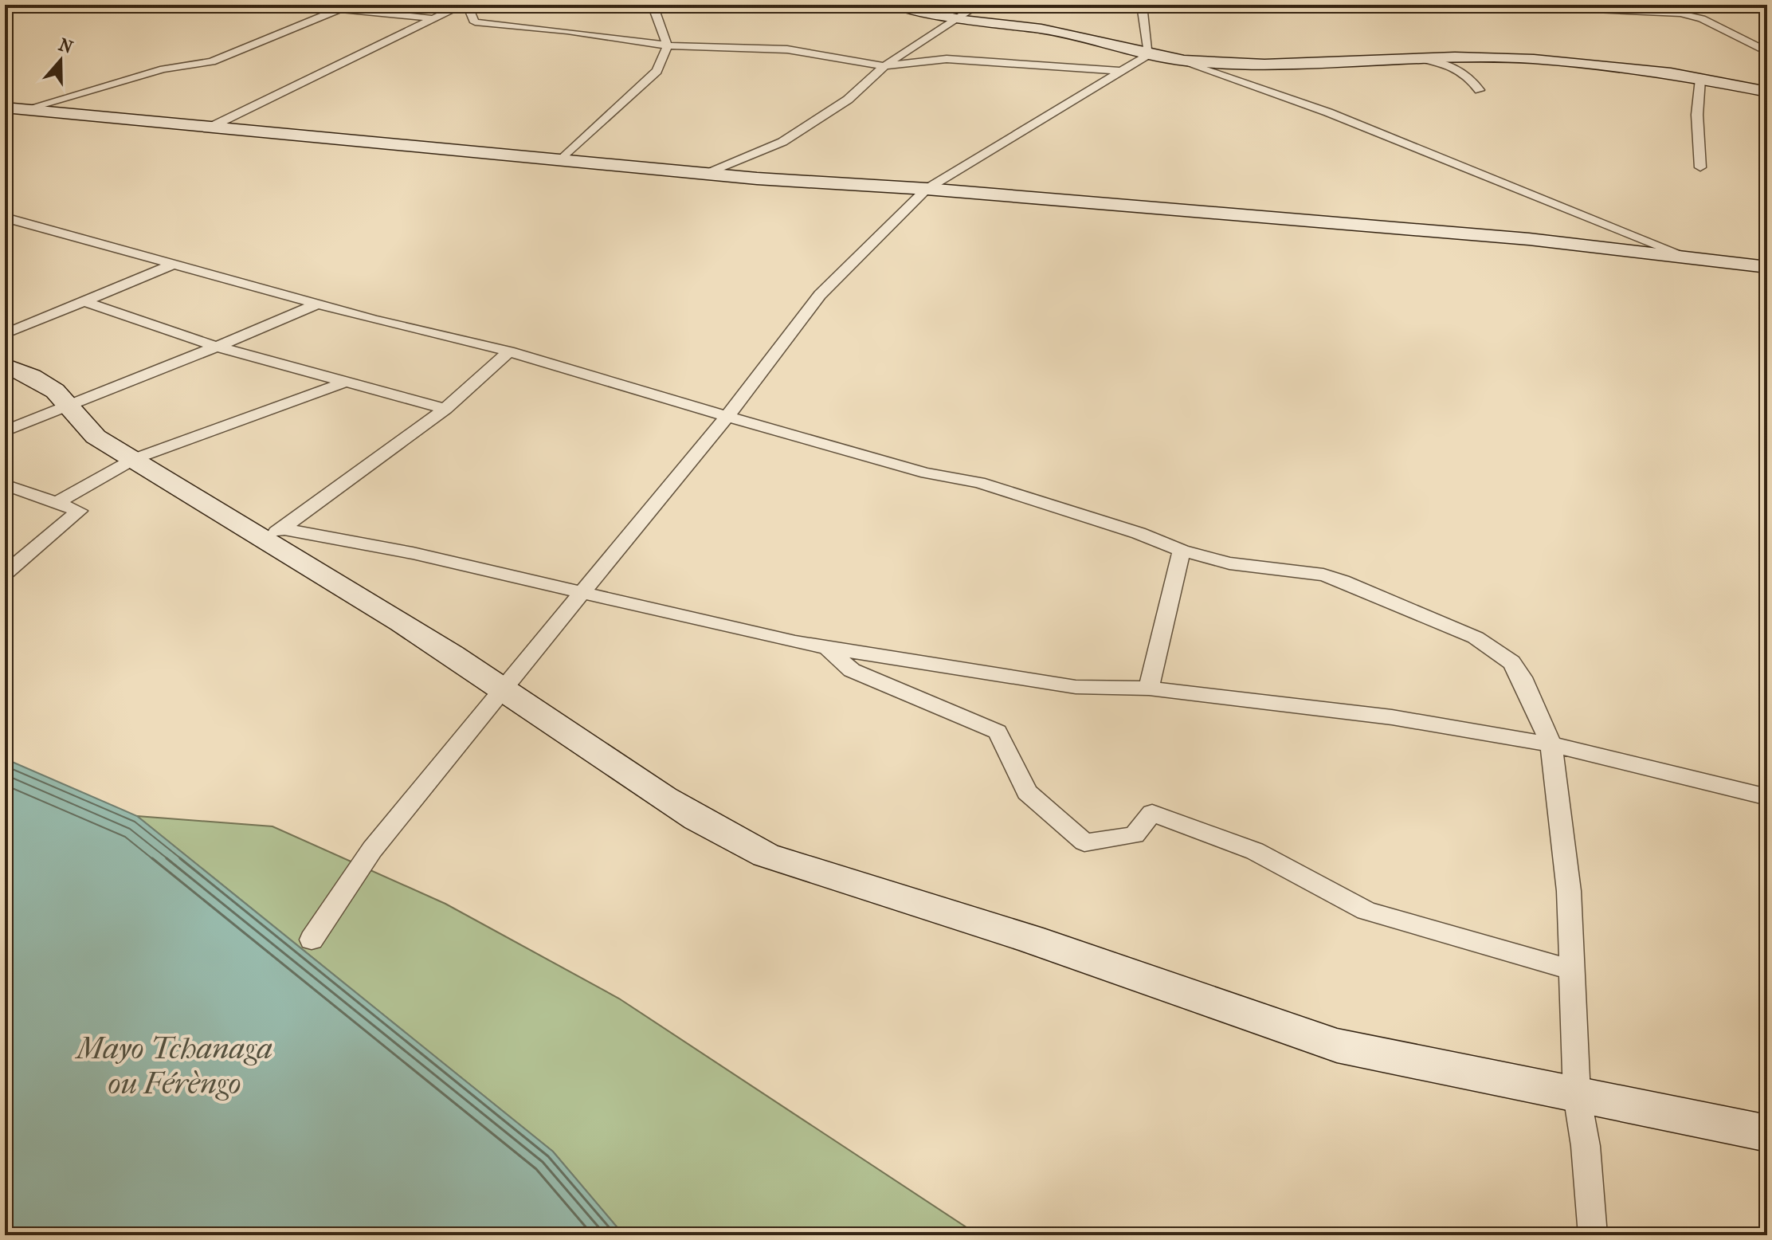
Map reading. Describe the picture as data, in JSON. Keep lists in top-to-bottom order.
{
  "water": ["Mayo Tchanaga ou Férèngo"],
  "north": "top"
}
